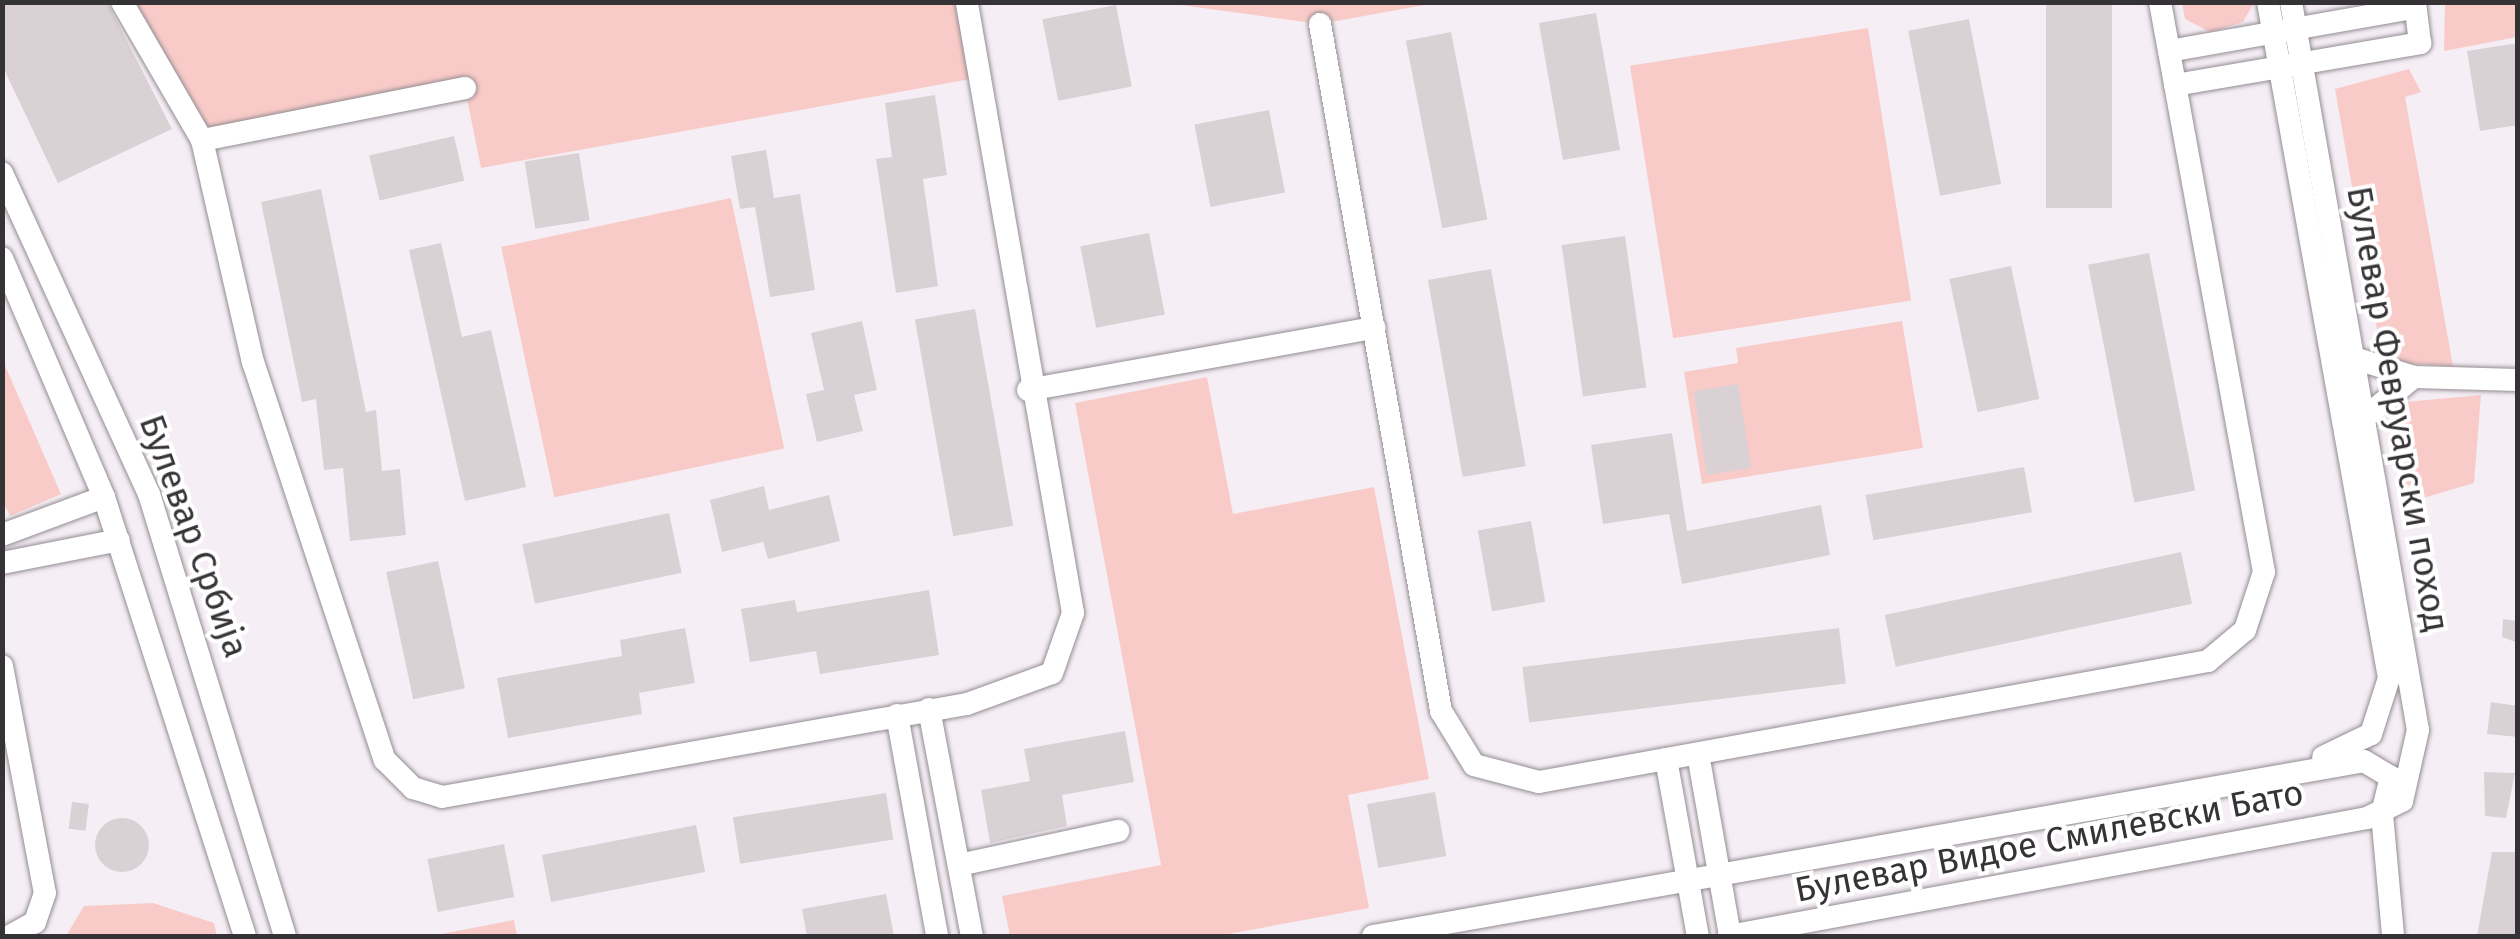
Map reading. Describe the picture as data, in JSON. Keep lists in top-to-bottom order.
{
  "streets": {
    "street": ["Булевар Февруарски поход", "Булевар Србија", "Булевар Видое Смилевски Бато"]
  },
  "crossings": [
    ["Булевар Февруарски поход", "Булевар Видое Смилевски Бато"]
  ]
}
